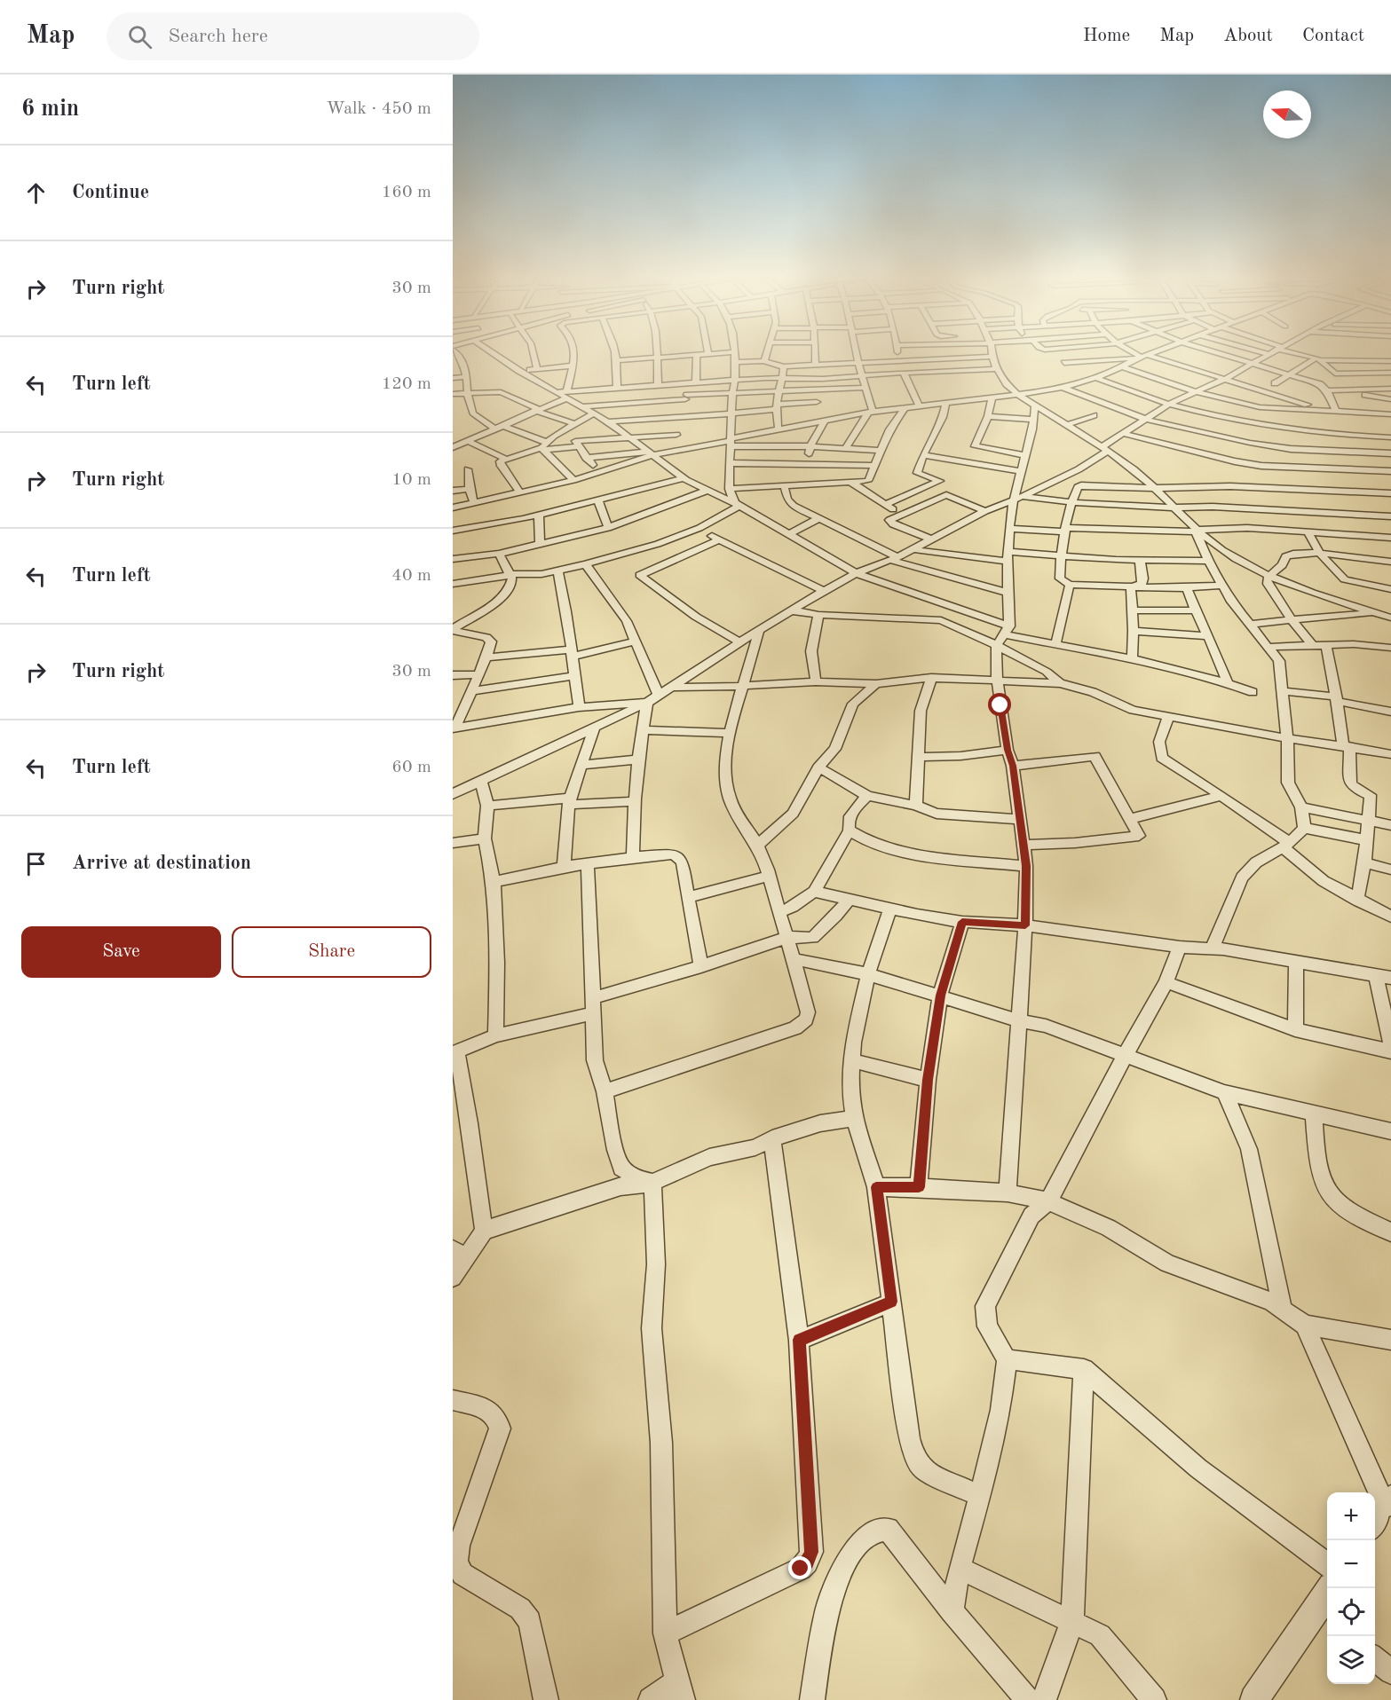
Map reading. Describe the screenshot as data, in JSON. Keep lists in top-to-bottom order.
{
  "north": "left",
  "page": {
    "header": "Map",
    "search": "Search here",
    "nav": [
      "Home",
      "Map",
      "About",
      "Contact"
    ],
    "heading": ["6 min", "Walk · 450 m"],
    "list": [
      ["Continue", "160 m"],
      ["Turn right", "30 m"],
      ["Turn left", "120 m"],
      ["Turn right", "10 m"],
      ["Turn left", "40 m"],
      ["Turn right", "30 m"],
      ["Turn left", "60 m"],
      "Arrive at destination"
    ],
    "buttons": ["Save", "Share"],
    "map_buttons": ["+", "−"]
  }
}
